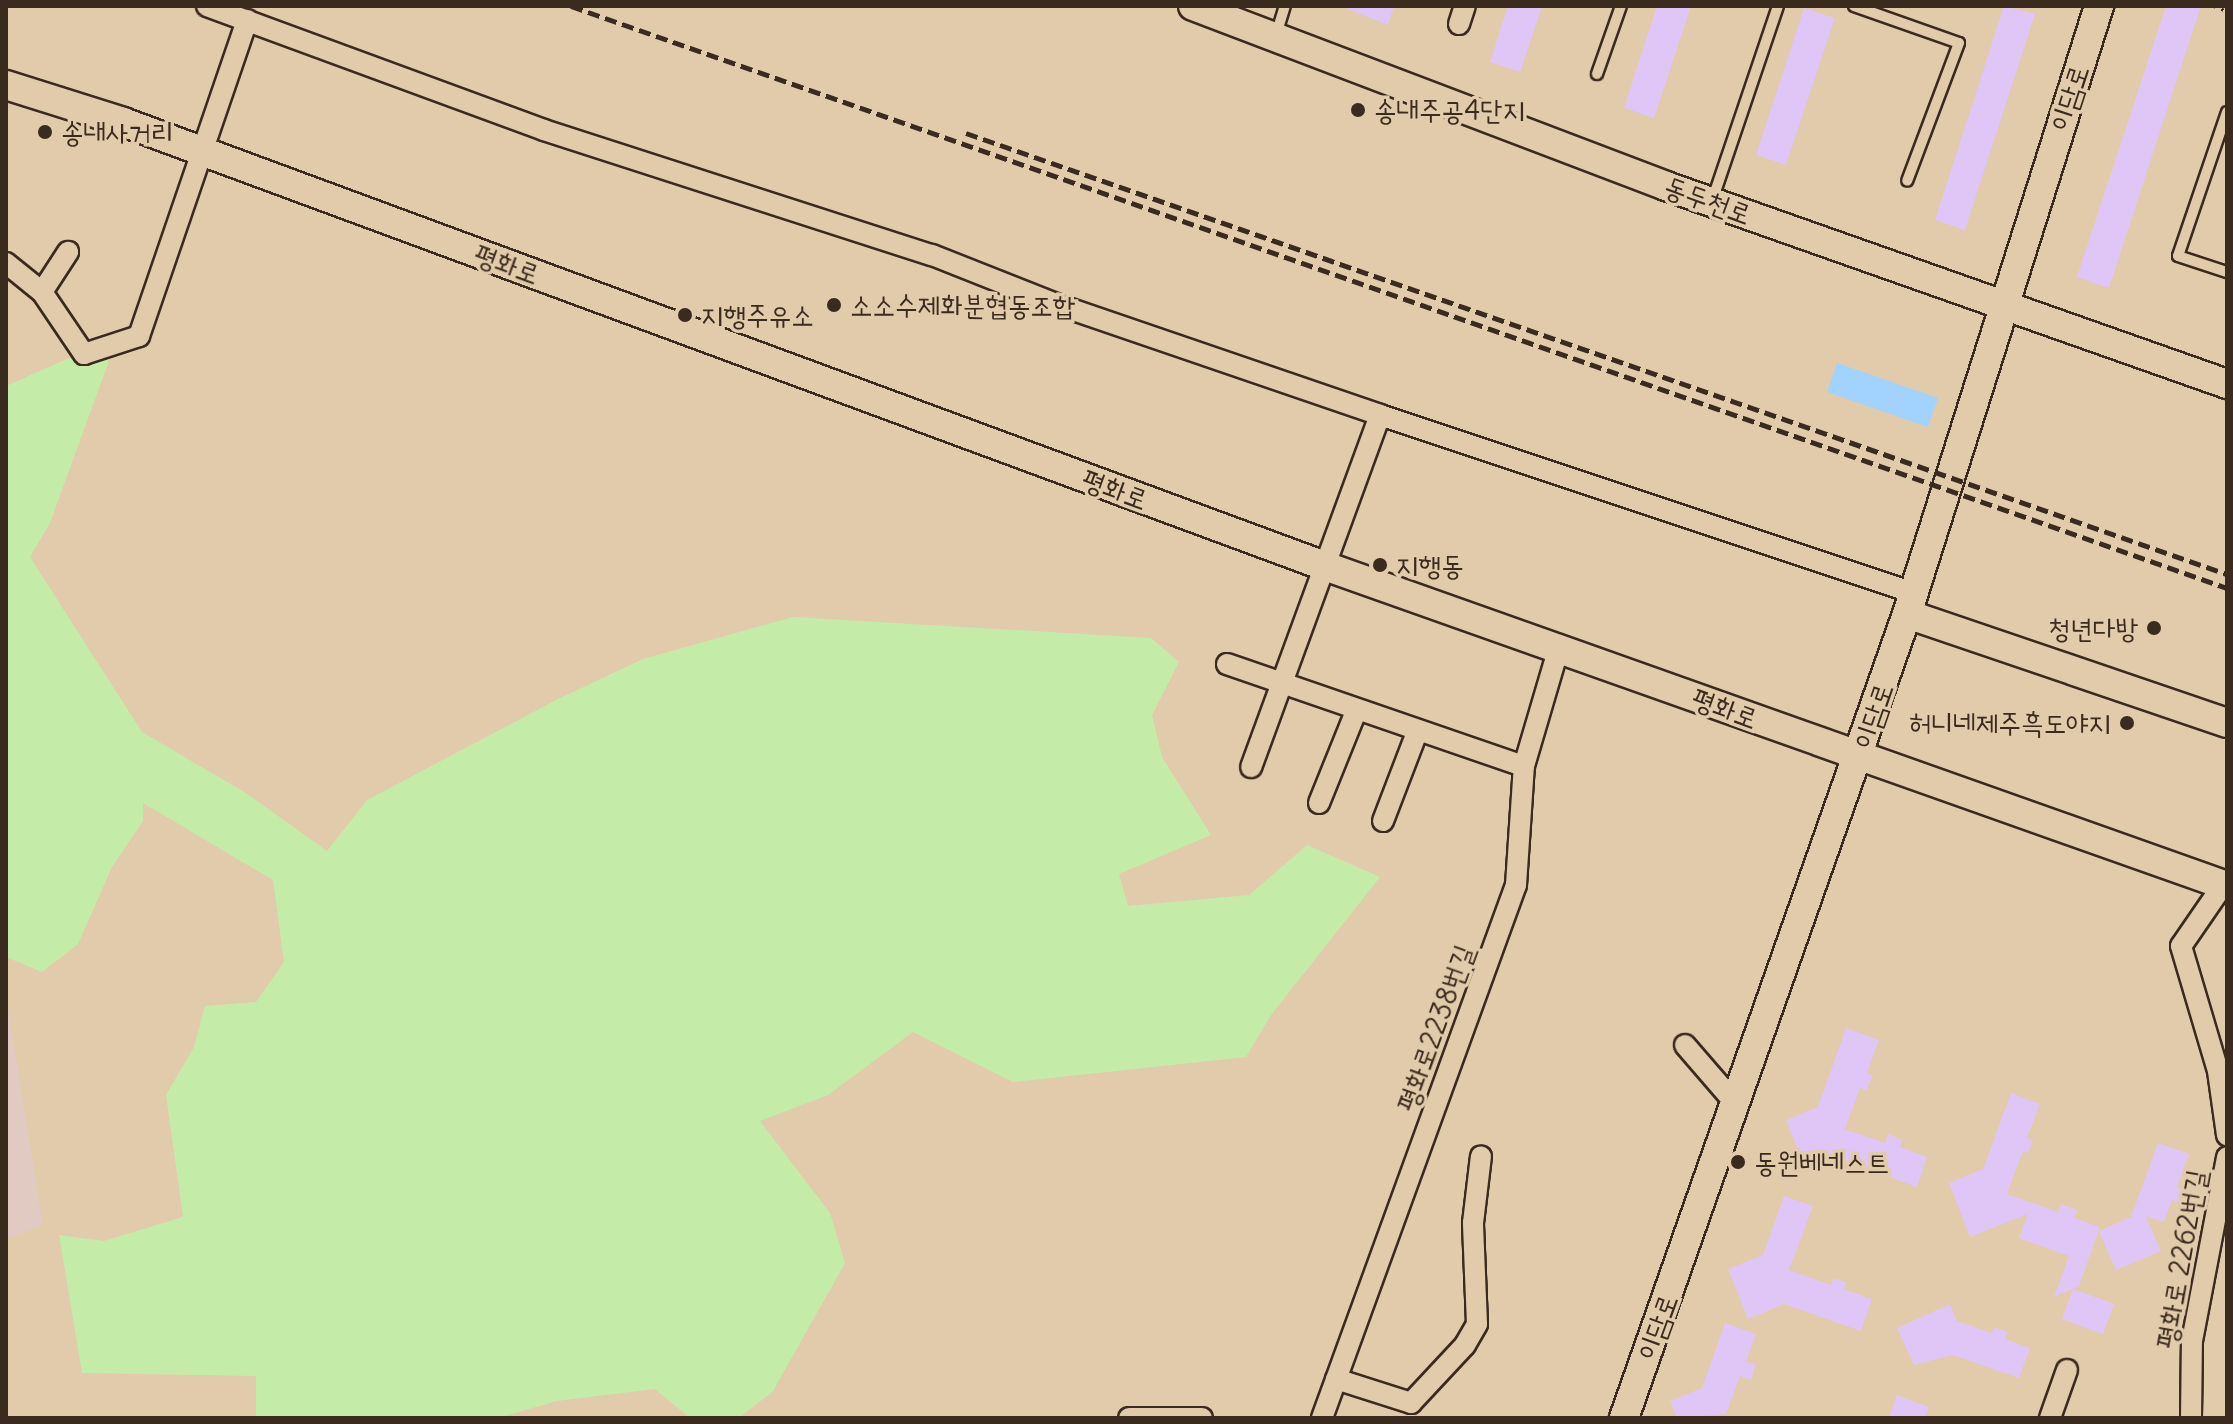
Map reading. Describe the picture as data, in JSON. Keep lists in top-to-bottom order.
{
  "streets": {
    "street": [
      "이담로",
      "동두천로",
      "평화로",
      "평화로2238번길",
      "평화로 2262번길"
    ]
  },
  "crossings": [
    ["이담로", "동두천로"],
    ["이담로", "평화로"],
    ["평화로", "평화로2238번길"],
    ["평화로", "평화로 2262번길"]
  ],
  "places": [
    "송내주공4단지",
    "송내사거리",
    "소소수제화분협동조합",
    "지행주유소",
    "지행동",
    "청년다방",
    "허니네제주흑도야지",
    "동원베네스트"
  ]
}
